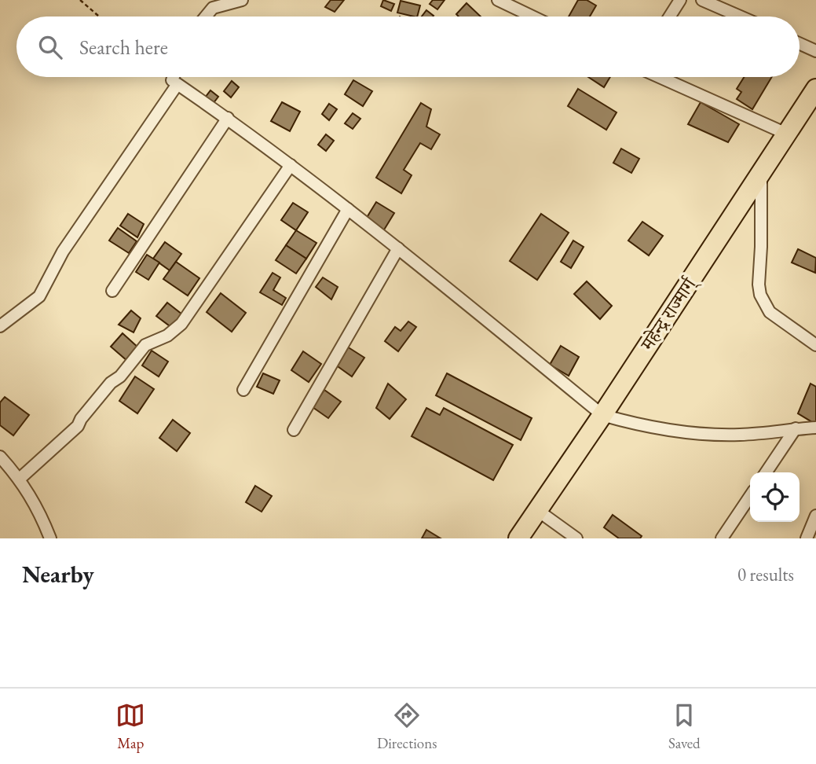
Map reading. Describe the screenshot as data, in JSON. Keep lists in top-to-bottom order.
{
  "streets": {
    "highway": ["महेन्द्र राज्मार्ग्"]
  },
  "page": {
    "search": "Search here",
    "heading": ["Nearby", "0 results"],
    "nav": ["Map", "Directions", "Saved"]
  }
}
